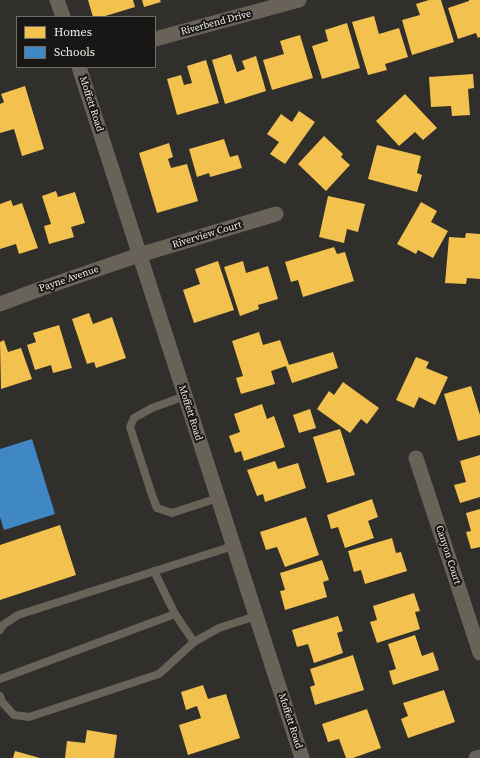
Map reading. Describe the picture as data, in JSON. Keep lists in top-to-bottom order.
{
  "streets": {
    "street": [
      "Riverbend Drive",
      "Moffett Road",
      "Riverview Court",
      "Payne Avenue",
      "Canyon Court"
    ]
  },
  "crossings": [
    ["Moffett Road", "Riverview Court"],
    ["Moffett Road", "Payne Avenue"],
    ["Riverview Court", "Payne Avenue"]
  ],
  "legend": ["Homes", "Schools"]
}
